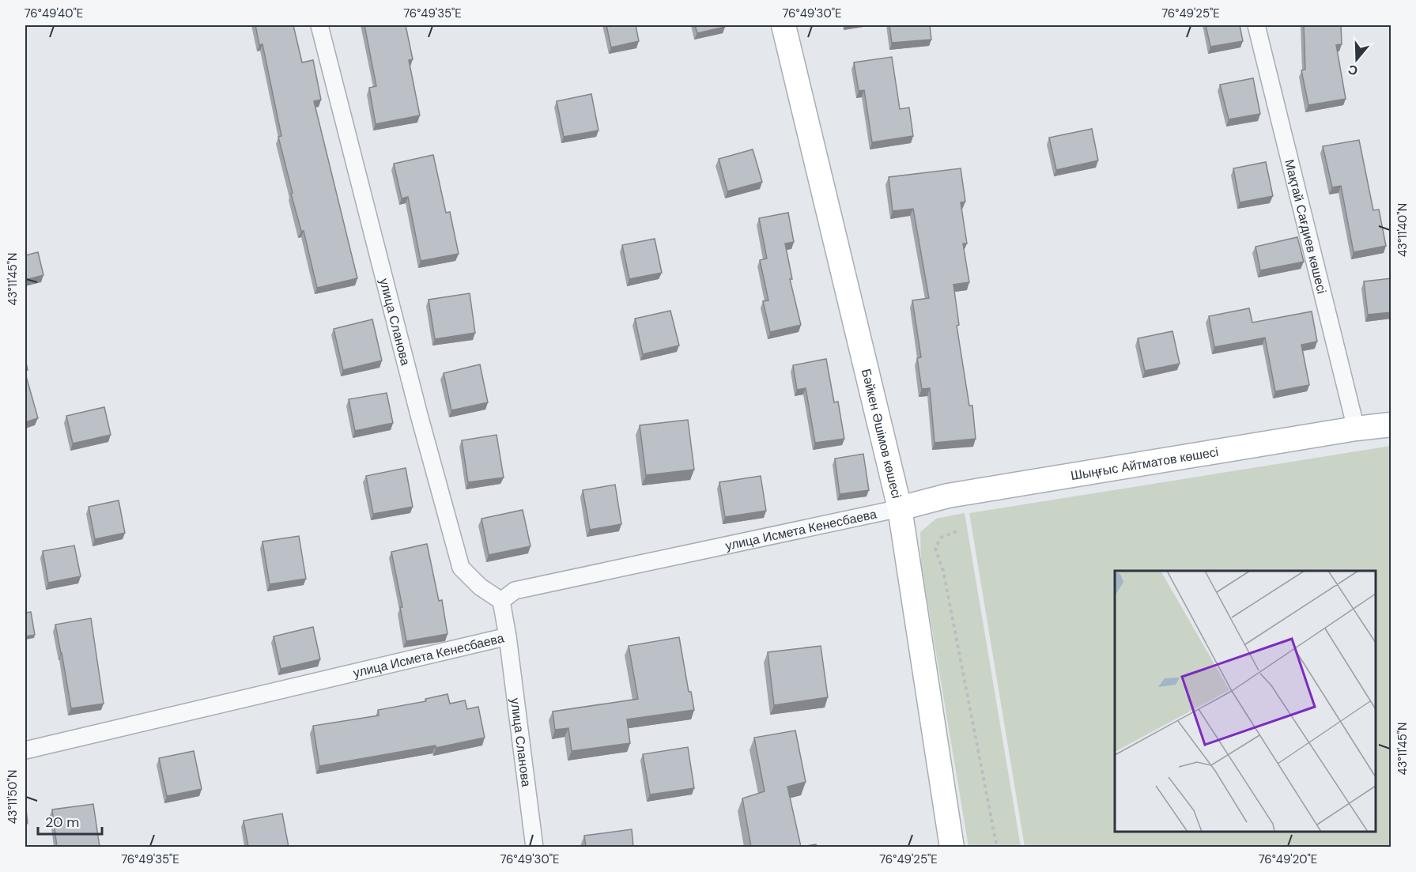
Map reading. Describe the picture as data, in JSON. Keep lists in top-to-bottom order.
{
  "streets": {
    "main road": ["Бәйкен Әшімов көшесі", "Шыңғыс Айтматов көшесі"],
    "street": ["Мақтай Сағдиев көшесі", "улица Сланова", "улица Исмета Кенесбаева"]
  },
  "crossings": [
    ["Мақтай Сағдиев көшесі", "Шыңғыс Айтматов көшесі"],
    ["улица Сланова", "улица Исмета Кенесбаева"],
    ["Бәйкен Әшімов көшесі", "Шыңғыс Айтматов көшесі"],
    ["Бәйкен Әшімов көшесі", "улица Исмета Кенесбаева"],
    ["Шыңғыс Айтматов көшесі", "улица Исмета Кенесбаева"]
  ],
  "scale_bar": "20 m",
  "north": "bottom",
  "coordinates": [
    "76°49'40\"E",
    "76°49'35\"E",
    "76°49'30\"E",
    "76°49'25\"E",
    "43°11'40\"N",
    "43°11'45\"N",
    "43°11'50\"N",
    "76°49'20\"E"
  ]
}
